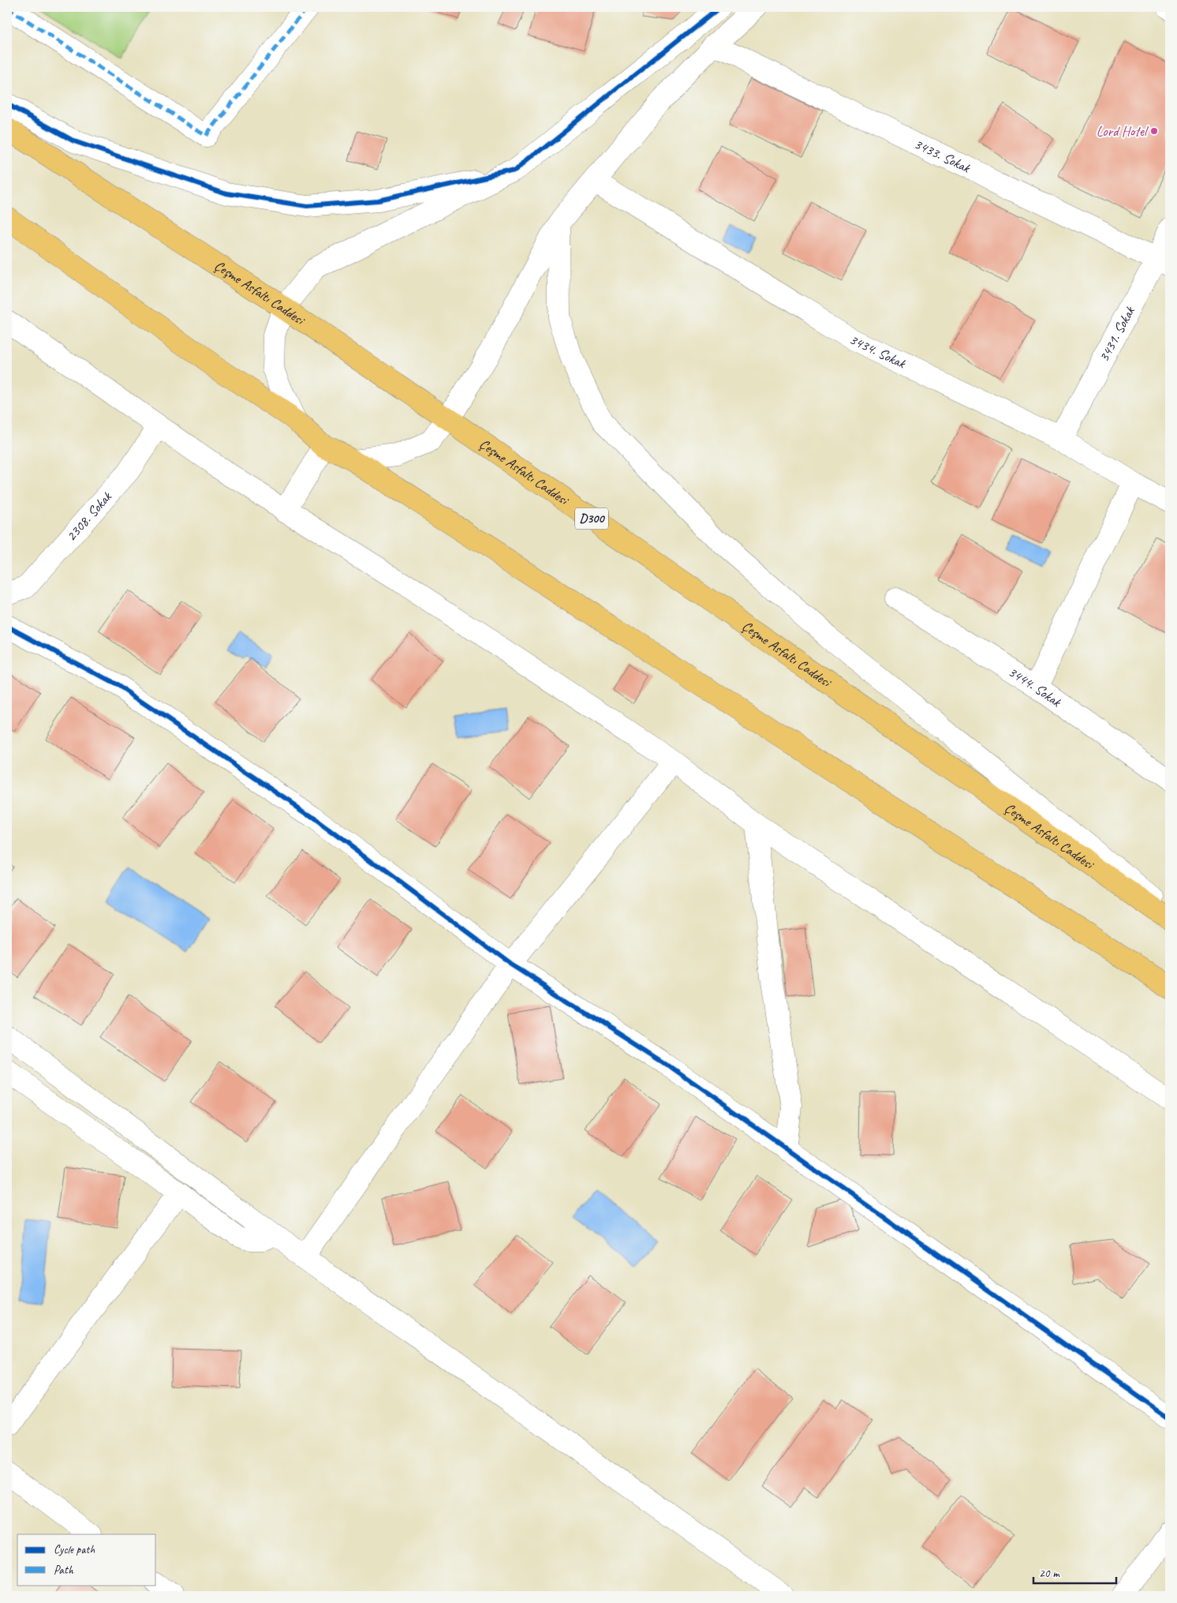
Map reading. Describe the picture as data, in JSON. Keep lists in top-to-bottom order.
{
  "streets": {
    "highway": ["Çeşme Asfaltı Caddesi", "D300"],
    "street": [
      "3433. Sokak",
      "3431. Sokak",
      "3434. Sokak",
      "2308. Sokak",
      "3444. Sokak"
    ]
  },
  "crossings": [
    ["3433. Sokak", "3431. Sokak"],
    ["3431. Sokak", "3434. Sokak"]
  ],
  "places": ["Lord Hotel"],
  "legend": ["Cycle path", "Path"],
  "scale_bar": "20 m"
}
